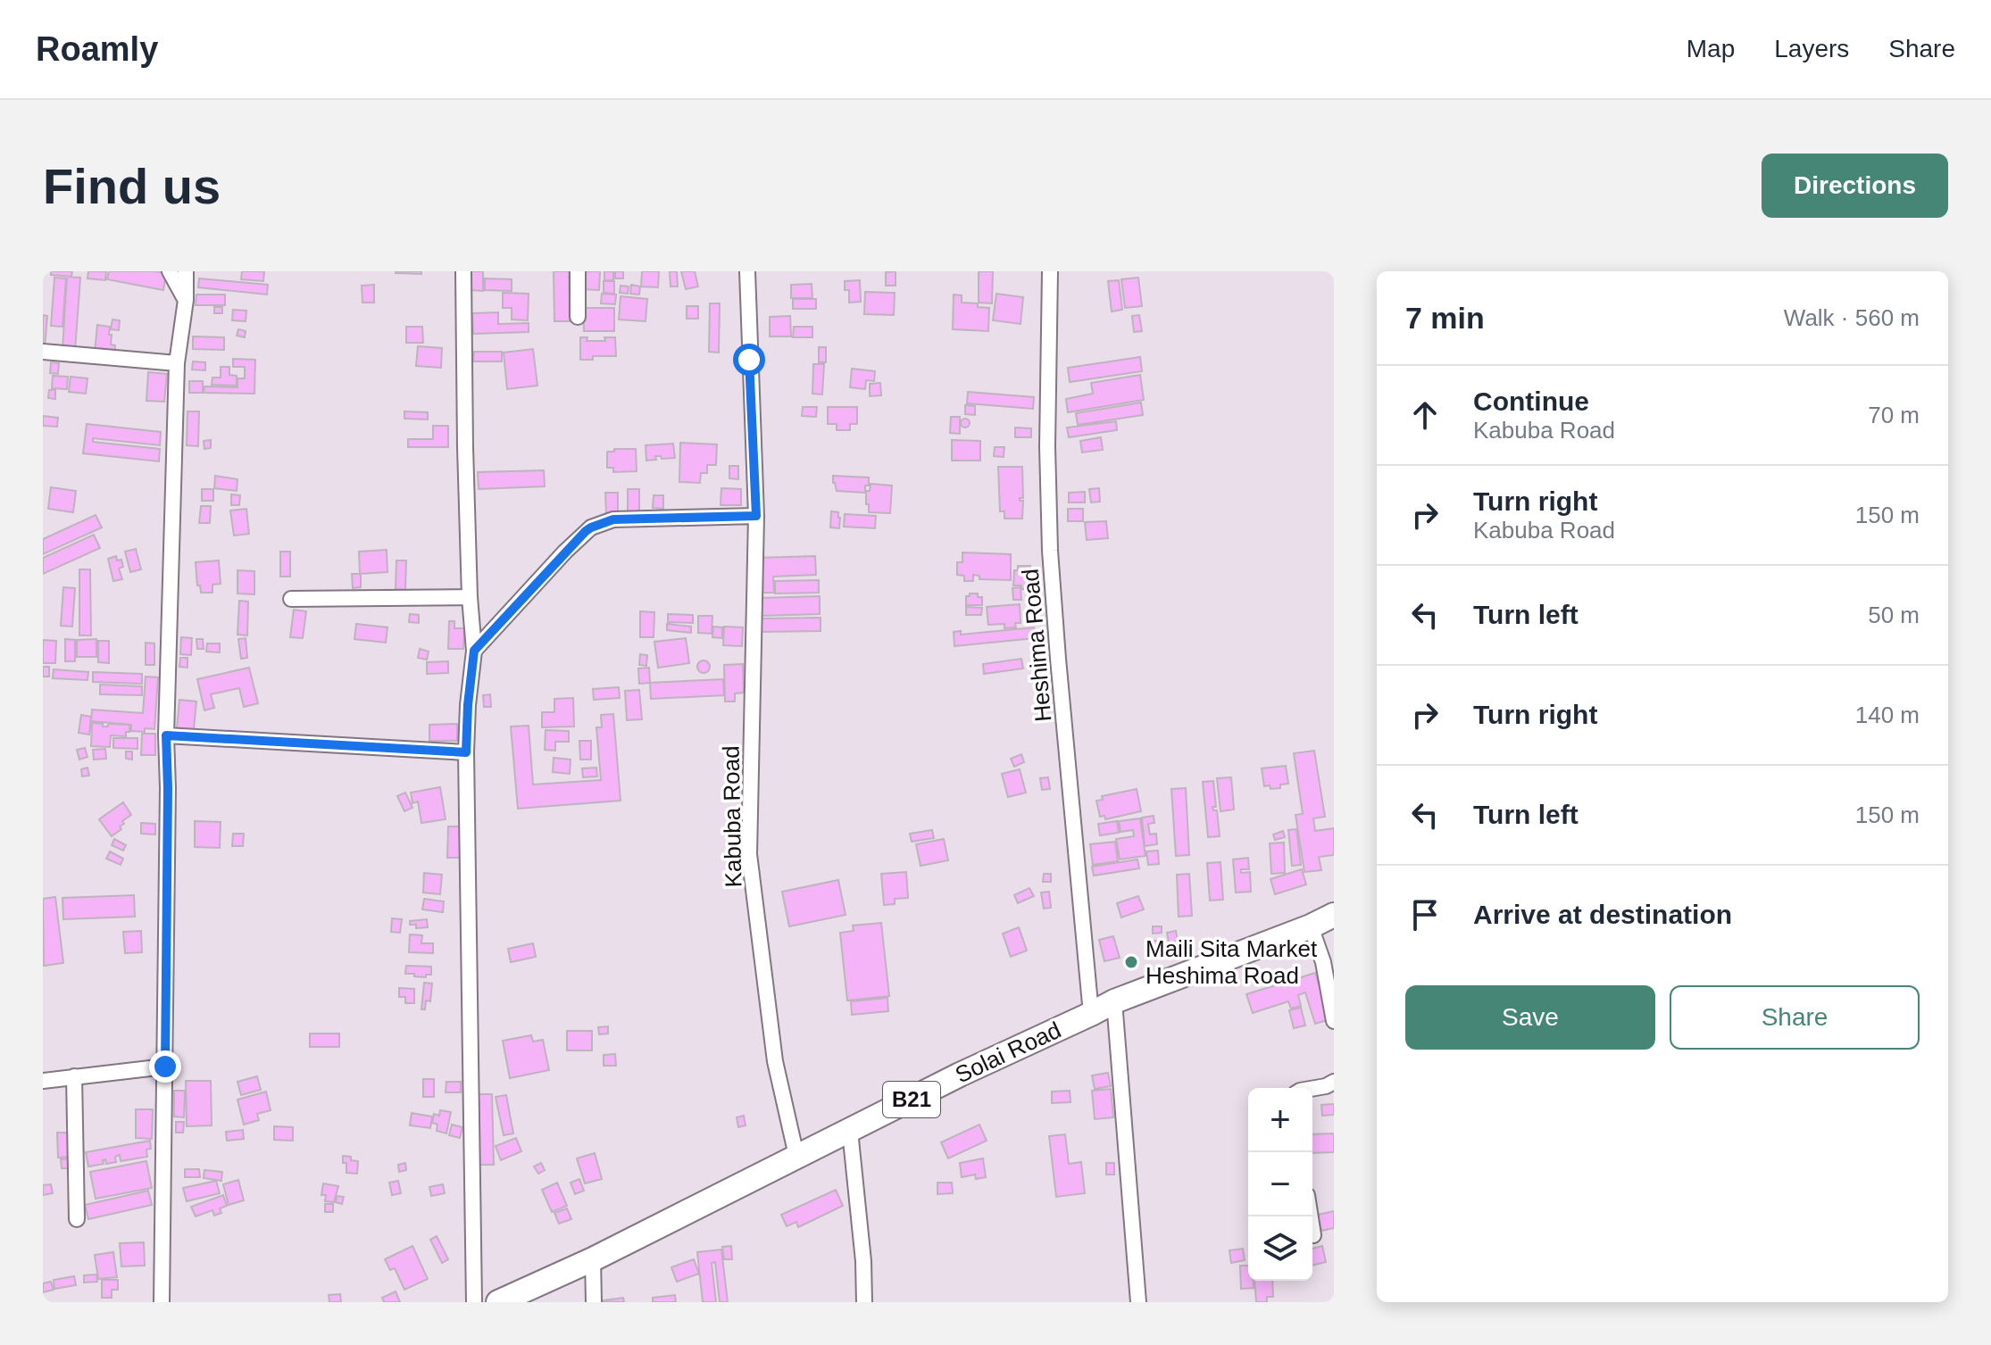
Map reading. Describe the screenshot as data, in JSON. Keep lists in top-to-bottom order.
{
  "streets": {
    "highway": ["Solai Road", "B21"],
    "street": ["Heshima Road", "Kabuba Road"]
  },
  "crossings": [
    ["Heshima Road", "Solai Road"],
    ["Kabuba Road", "Solai Road"]
  ],
  "places": ["Maili Sita Market Heshima Road"],
  "page": {
    "header": "Roamly",
    "nav": ["Map", "Layers", "Share"],
    "buttons": [
      "Directions",
      ["Save", "Share"]
    ],
    "title": "Find us",
    "heading": ["7 min", "Walk · 560 m"],
    "list": [
      ["Continue", "Kabuba Road", "70 m"],
      ["Turn right", "Kabuba Road", "150 m"],
      ["Turn left", "50 m"],
      ["Turn right", "140 m"],
      ["Turn left", "150 m"],
      "Arrive at destination"
    ],
    "map_buttons": ["+", "−"]
  }
}
